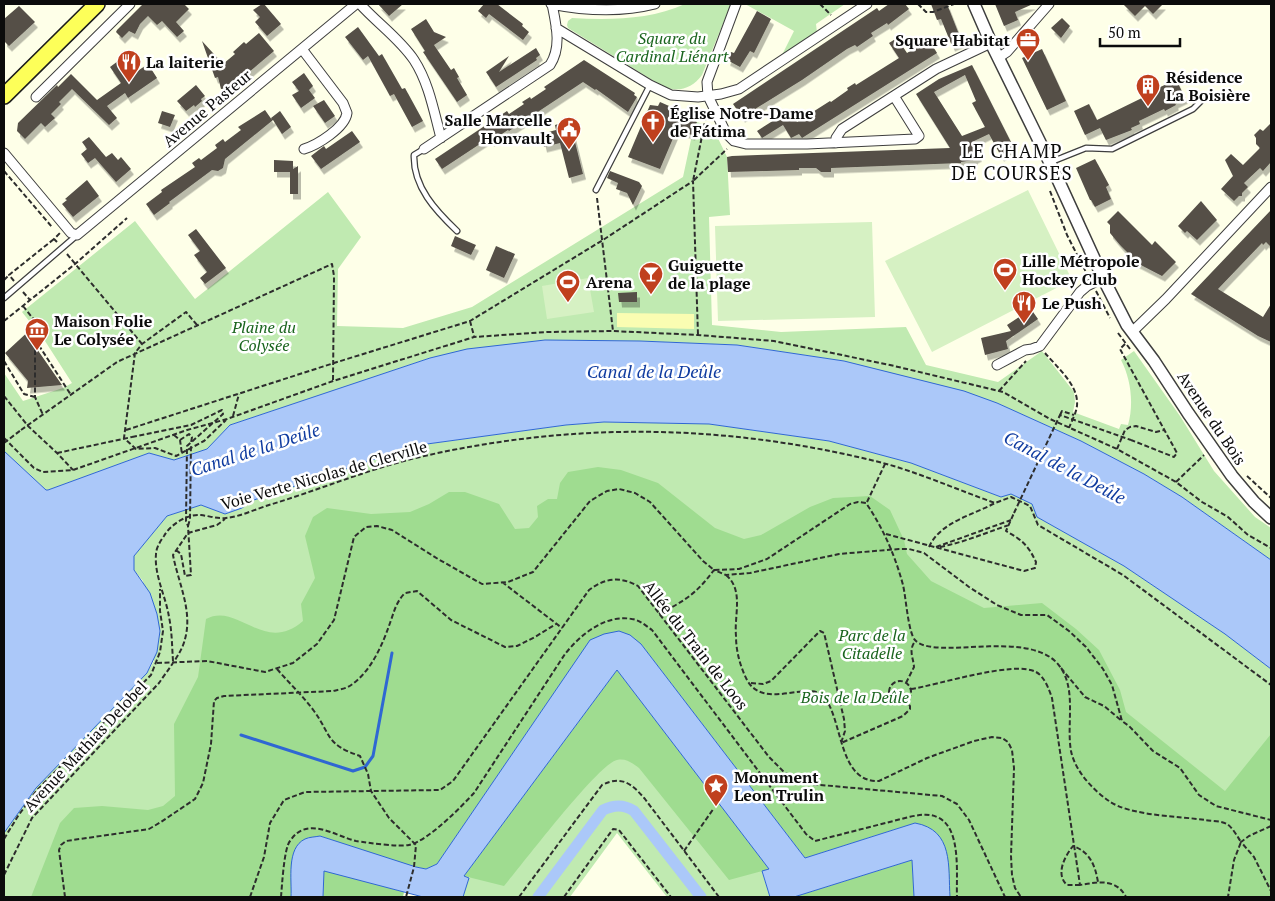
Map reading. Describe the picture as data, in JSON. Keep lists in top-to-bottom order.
{
  "streets": {
    "street": ["Avenue Pasteur", "Avenue du Bois"],
    "path": ["Voie Verte Nicolas de Clerville", "Allée du Train de Loos", "Avenue Mathias Delobel"]
  },
  "crossings": [
    ["Voie Verte Nicolas de Clerville", "Avenue Mathias Delobel"]
  ],
  "districts": ["LE CHAMP DE COURSES"],
  "water": ["Canal de la Deûle"],
  "parks": [
    "Square du Cardinal Liénart",
    "Plaine du Colysée",
    "Parc de la Citadelle",
    "Bois de la Deûle"
  ],
  "places": {
    "office": ["Square Habitat"],
    "restaurant": ["La laiterie", "Le Push"],
    "building": ["Résidence La Boisière"],
    "church": ["Église Notre-Dame de Fátima"],
    "public building": ["Salle Marcelle Honvault"],
    "sports": ["Lille Métropole Hockey Club", "Arena"],
    "bar": ["Guiguette de la plage"],
    "museum": ["Maison Folie Le Colysée"],
    "place": ["Monument Leon Trulin"]
  },
  "scale_bar": "50 m"
}
